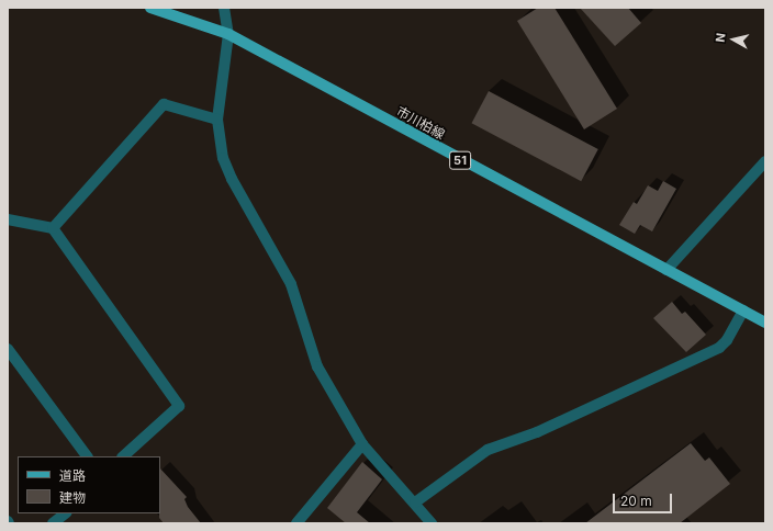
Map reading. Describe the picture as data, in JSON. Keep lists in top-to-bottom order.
{
  "streets": {
    "main road": ["市川柏線", "51"]
  },
  "legend": ["道路", "建物"],
  "scale_bar": "20 m",
  "north": "left"
}
